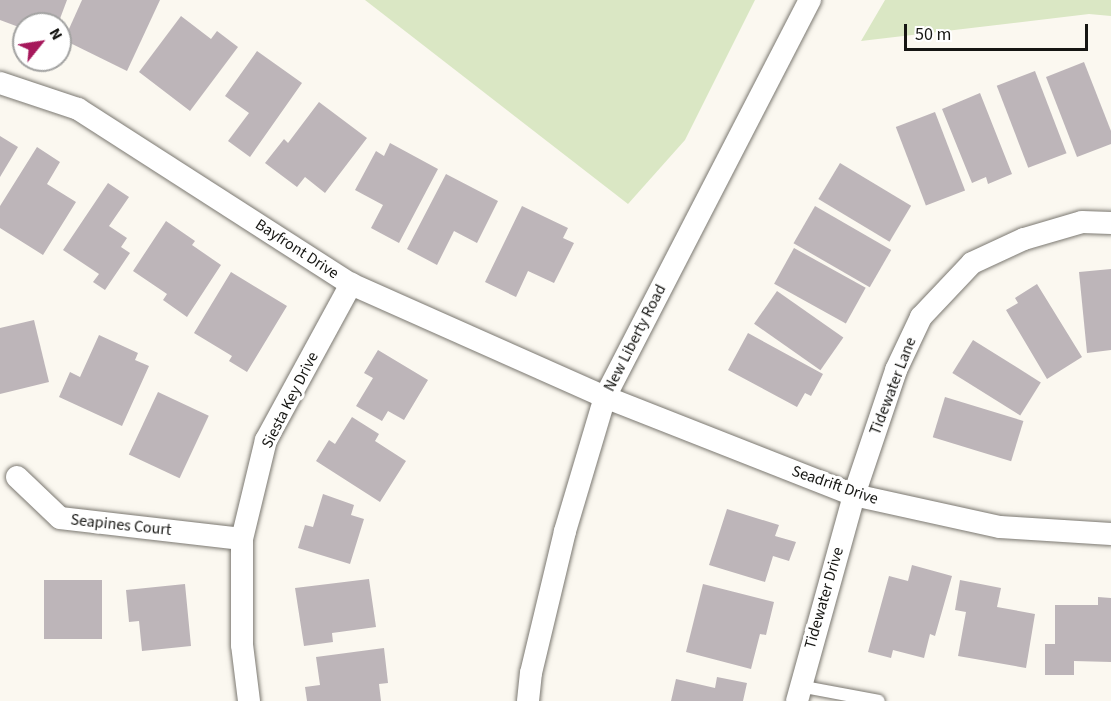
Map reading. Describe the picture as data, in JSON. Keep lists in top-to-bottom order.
{
  "streets": {
    "street": [
      "Bayfront Drive",
      "New Liberty Road",
      "Tidewater Lane",
      "Siesta Key Drive",
      "Seadrift Drive",
      "Seapines Court",
      "Tidewater Drive"
    ]
  },
  "crossings": [
    ["Bayfront Drive", "New Liberty Road"],
    ["Bayfront Drive", "Siesta Key Drive"],
    ["Bayfront Drive", "Seadrift Drive"],
    ["New Liberty Road", "Seadrift Drive"],
    ["Tidewater Lane", "Seadrift Drive"],
    ["Tidewater Lane", "Tidewater Drive"],
    ["Siesta Key Drive", "Seapines Court"],
    ["Seadrift Drive", "Tidewater Drive"]
  ],
  "scale_bar": "50 m",
  "north": "top right"
}
